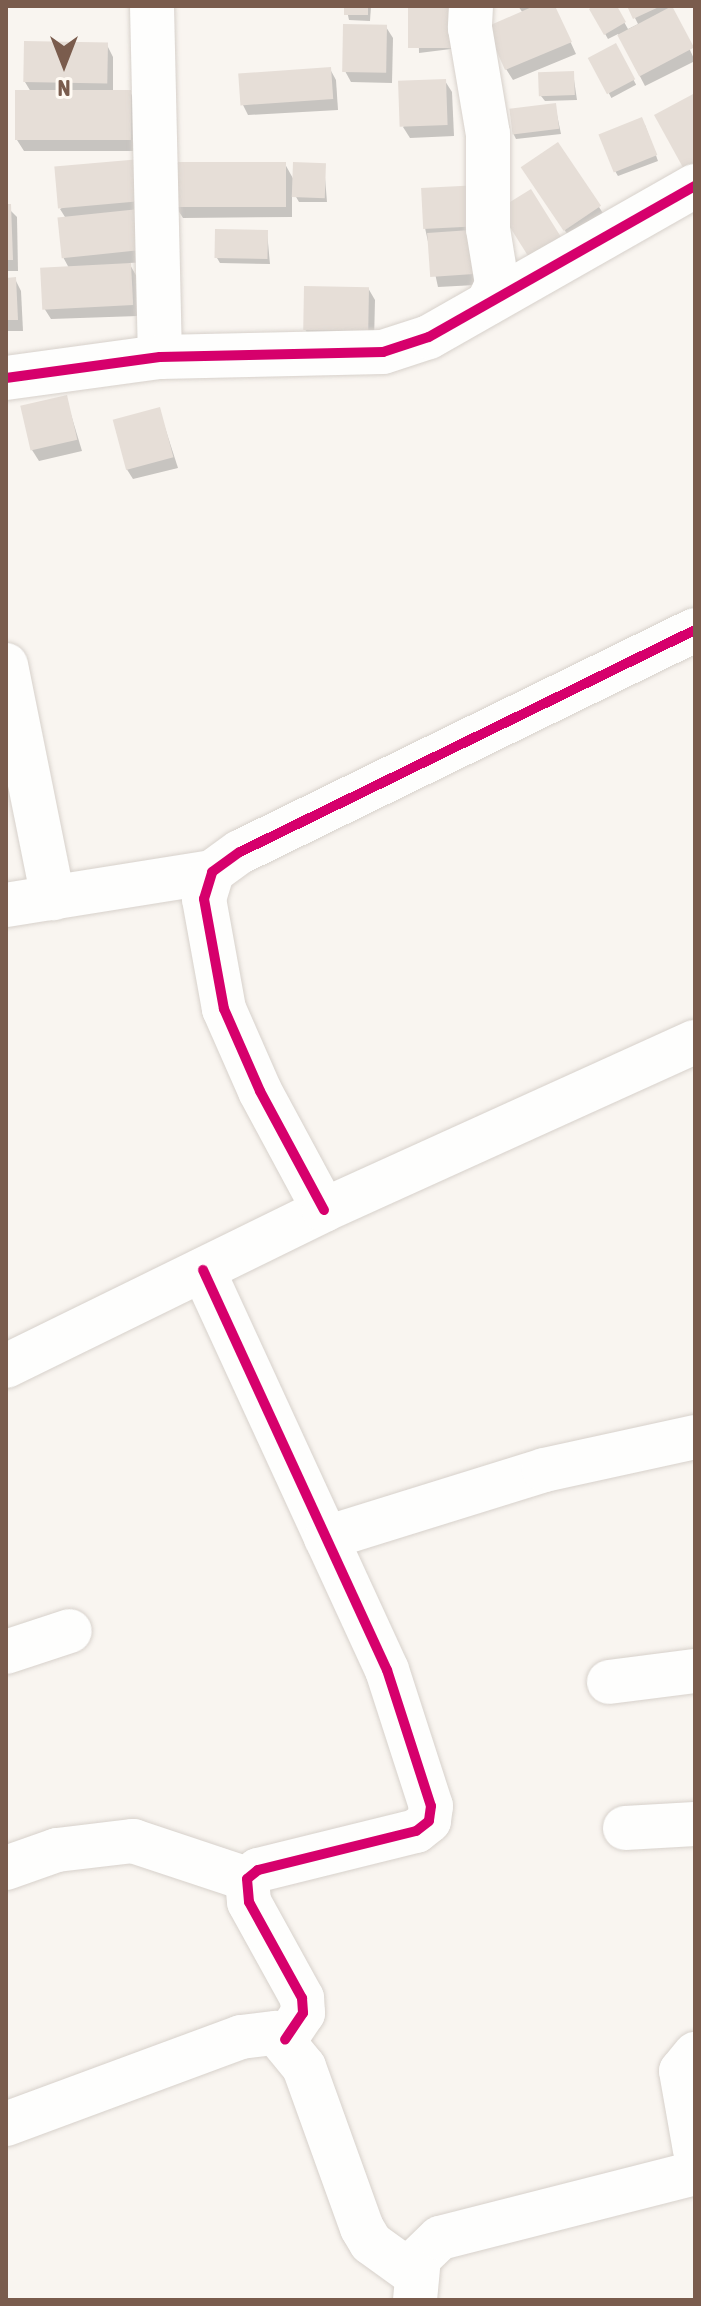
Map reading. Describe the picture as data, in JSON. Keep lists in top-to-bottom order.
{
  "north": "bottom"
}
